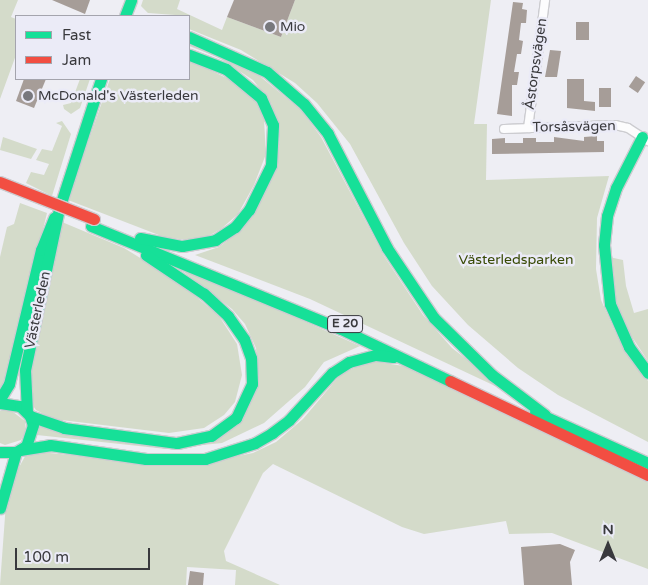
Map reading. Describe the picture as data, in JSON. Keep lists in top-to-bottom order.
{
  "streets": {
    "main road": ["Västerleden", "E 20"],
    "street": ["Åstorpsvägen", "Torsåsvägen"]
  },
  "crossings": [
    ["Åstorpsvägen", "Torsåsvägen"],
    ["Västerleden", "E 20"]
  ],
  "parks": ["Västerledsparken"],
  "places": ["Mio", "McDonald's Västerleden"],
  "legend": ["Fast", "Jam"],
  "scale_bar": "100 m",
  "north": "top"
}
